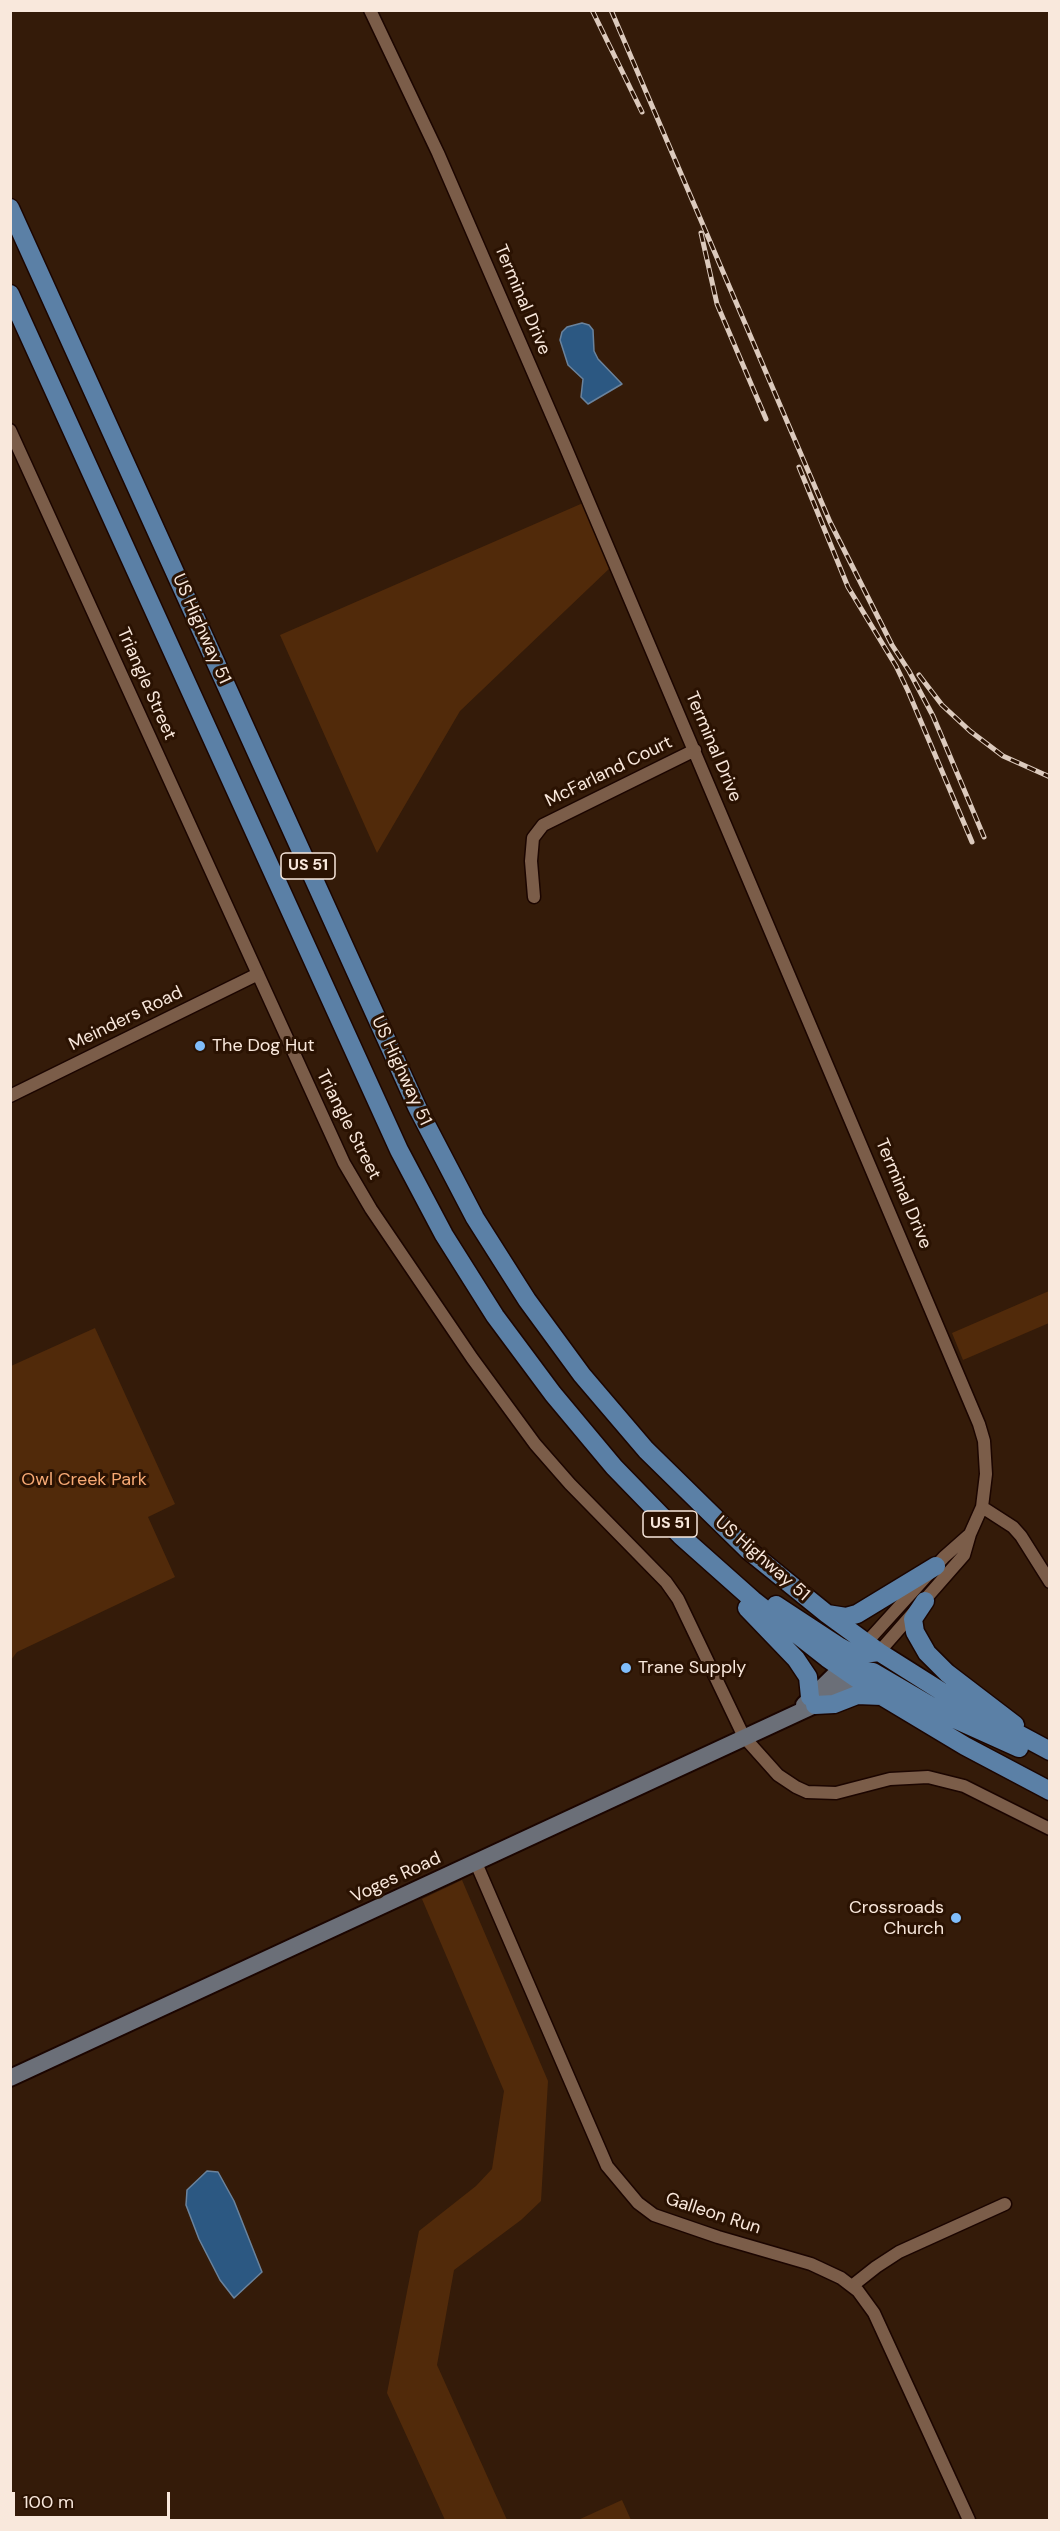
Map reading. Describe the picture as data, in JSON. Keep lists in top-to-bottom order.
{
  "streets": {
    "main road": ["US Highway 51", "US 51"],
    "street": [
      "Terminal Drive",
      "Triangle Street",
      "McFarland Court",
      "Meinders Road",
      "Voges Road",
      "Galleon Run"
    ]
  },
  "crossings": [
    ["Terminal Drive", "US Highway 51"],
    ["Terminal Drive", "McFarland Court"],
    ["Terminal Drive", "US 51"],
    ["Terminal Drive", "Voges Road"],
    ["US Highway 51", "US 51"],
    ["US Highway 51", "Voges Road"],
    ["Triangle Street", "Meinders Road"],
    ["Triangle Street", "Voges Road"],
    ["US 51", "Voges Road"],
    ["Voges Road", "Galleon Run"]
  ],
  "parks": ["Owl Creek Park"],
  "places": ["The Dog Hut", "Trane Supply", "Crossroads Church"],
  "scale_bar": "100 m"
}
